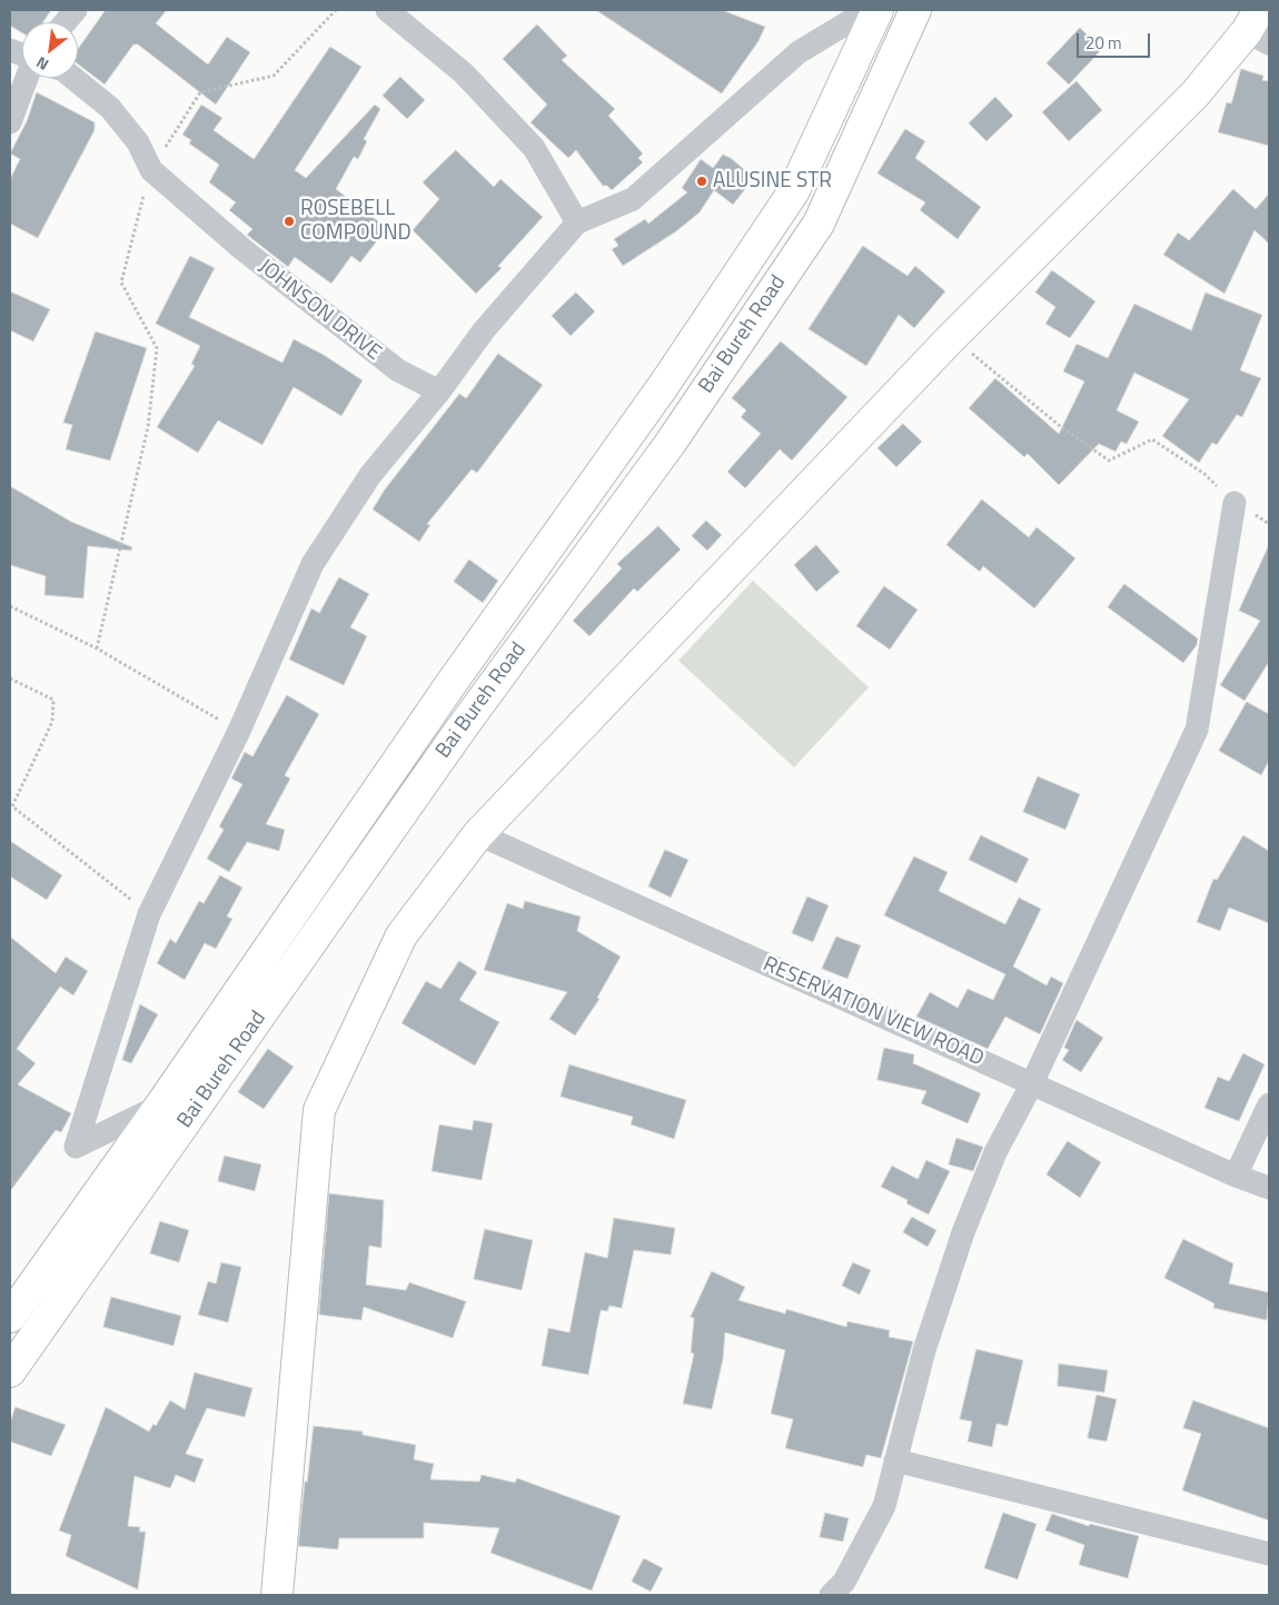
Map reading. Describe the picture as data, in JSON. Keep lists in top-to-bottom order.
{
  "streets": {
    "main road": ["Bai Bureh Road"],
    "street": ["JOHNSON DRIVE", "RESERVATION VIEW ROAD"]
  },
  "places": ["ALUSINE STR", "ROSEBELL COMPOUND"],
  "scale_bar": "20 m",
  "north": "bottom left"
}
